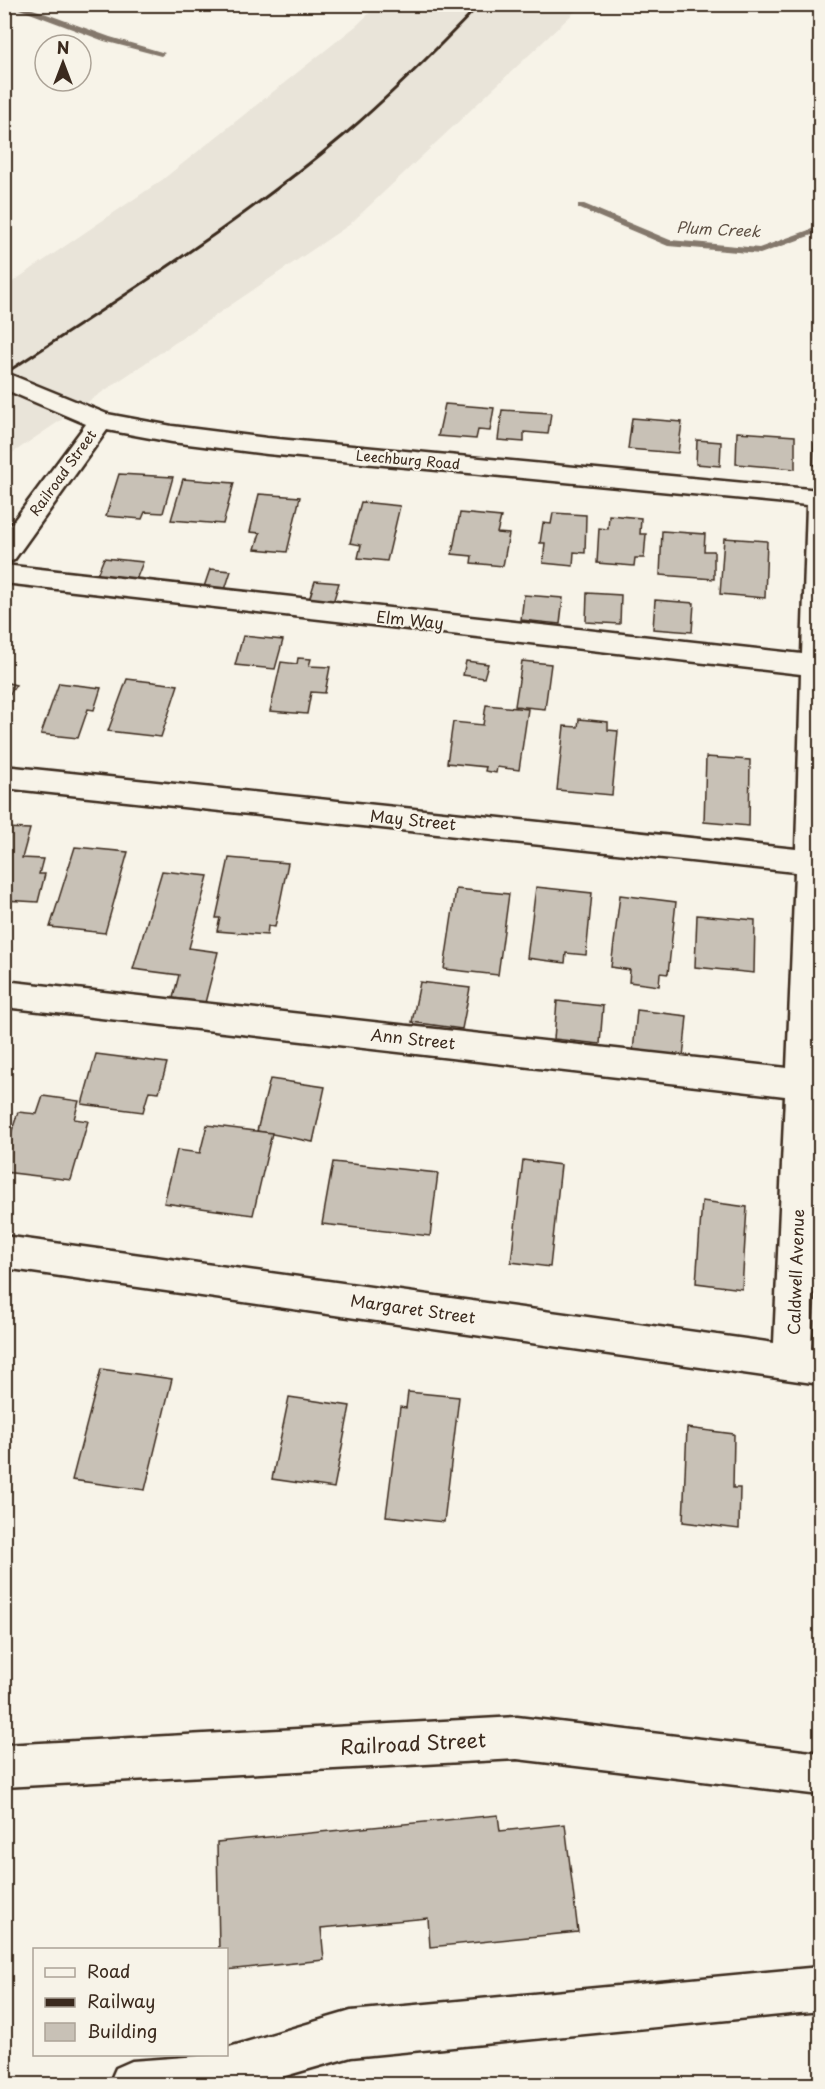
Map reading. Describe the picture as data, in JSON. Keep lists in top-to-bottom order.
{
  "streets": {
    "street": [
      "Leechburg Road",
      "Railroad Street",
      "Elm Way",
      "May Street",
      "Ann Street",
      "Caldwell Avenue",
      "Margaret Street"
    ]
  },
  "crossings": [
    ["Leechburg Road", "Railroad Street"],
    ["Leechburg Road", "Caldwell Avenue"],
    ["Elm Way", "Caldwell Avenue"],
    ["May Street", "Caldwell Avenue"],
    ["Ann Street", "Caldwell Avenue"],
    ["Caldwell Avenue", "Margaret Street"]
  ],
  "water": ["Plum Creek"],
  "legend": ["Road", "Railway", "Building"],
  "north": "top"
}
